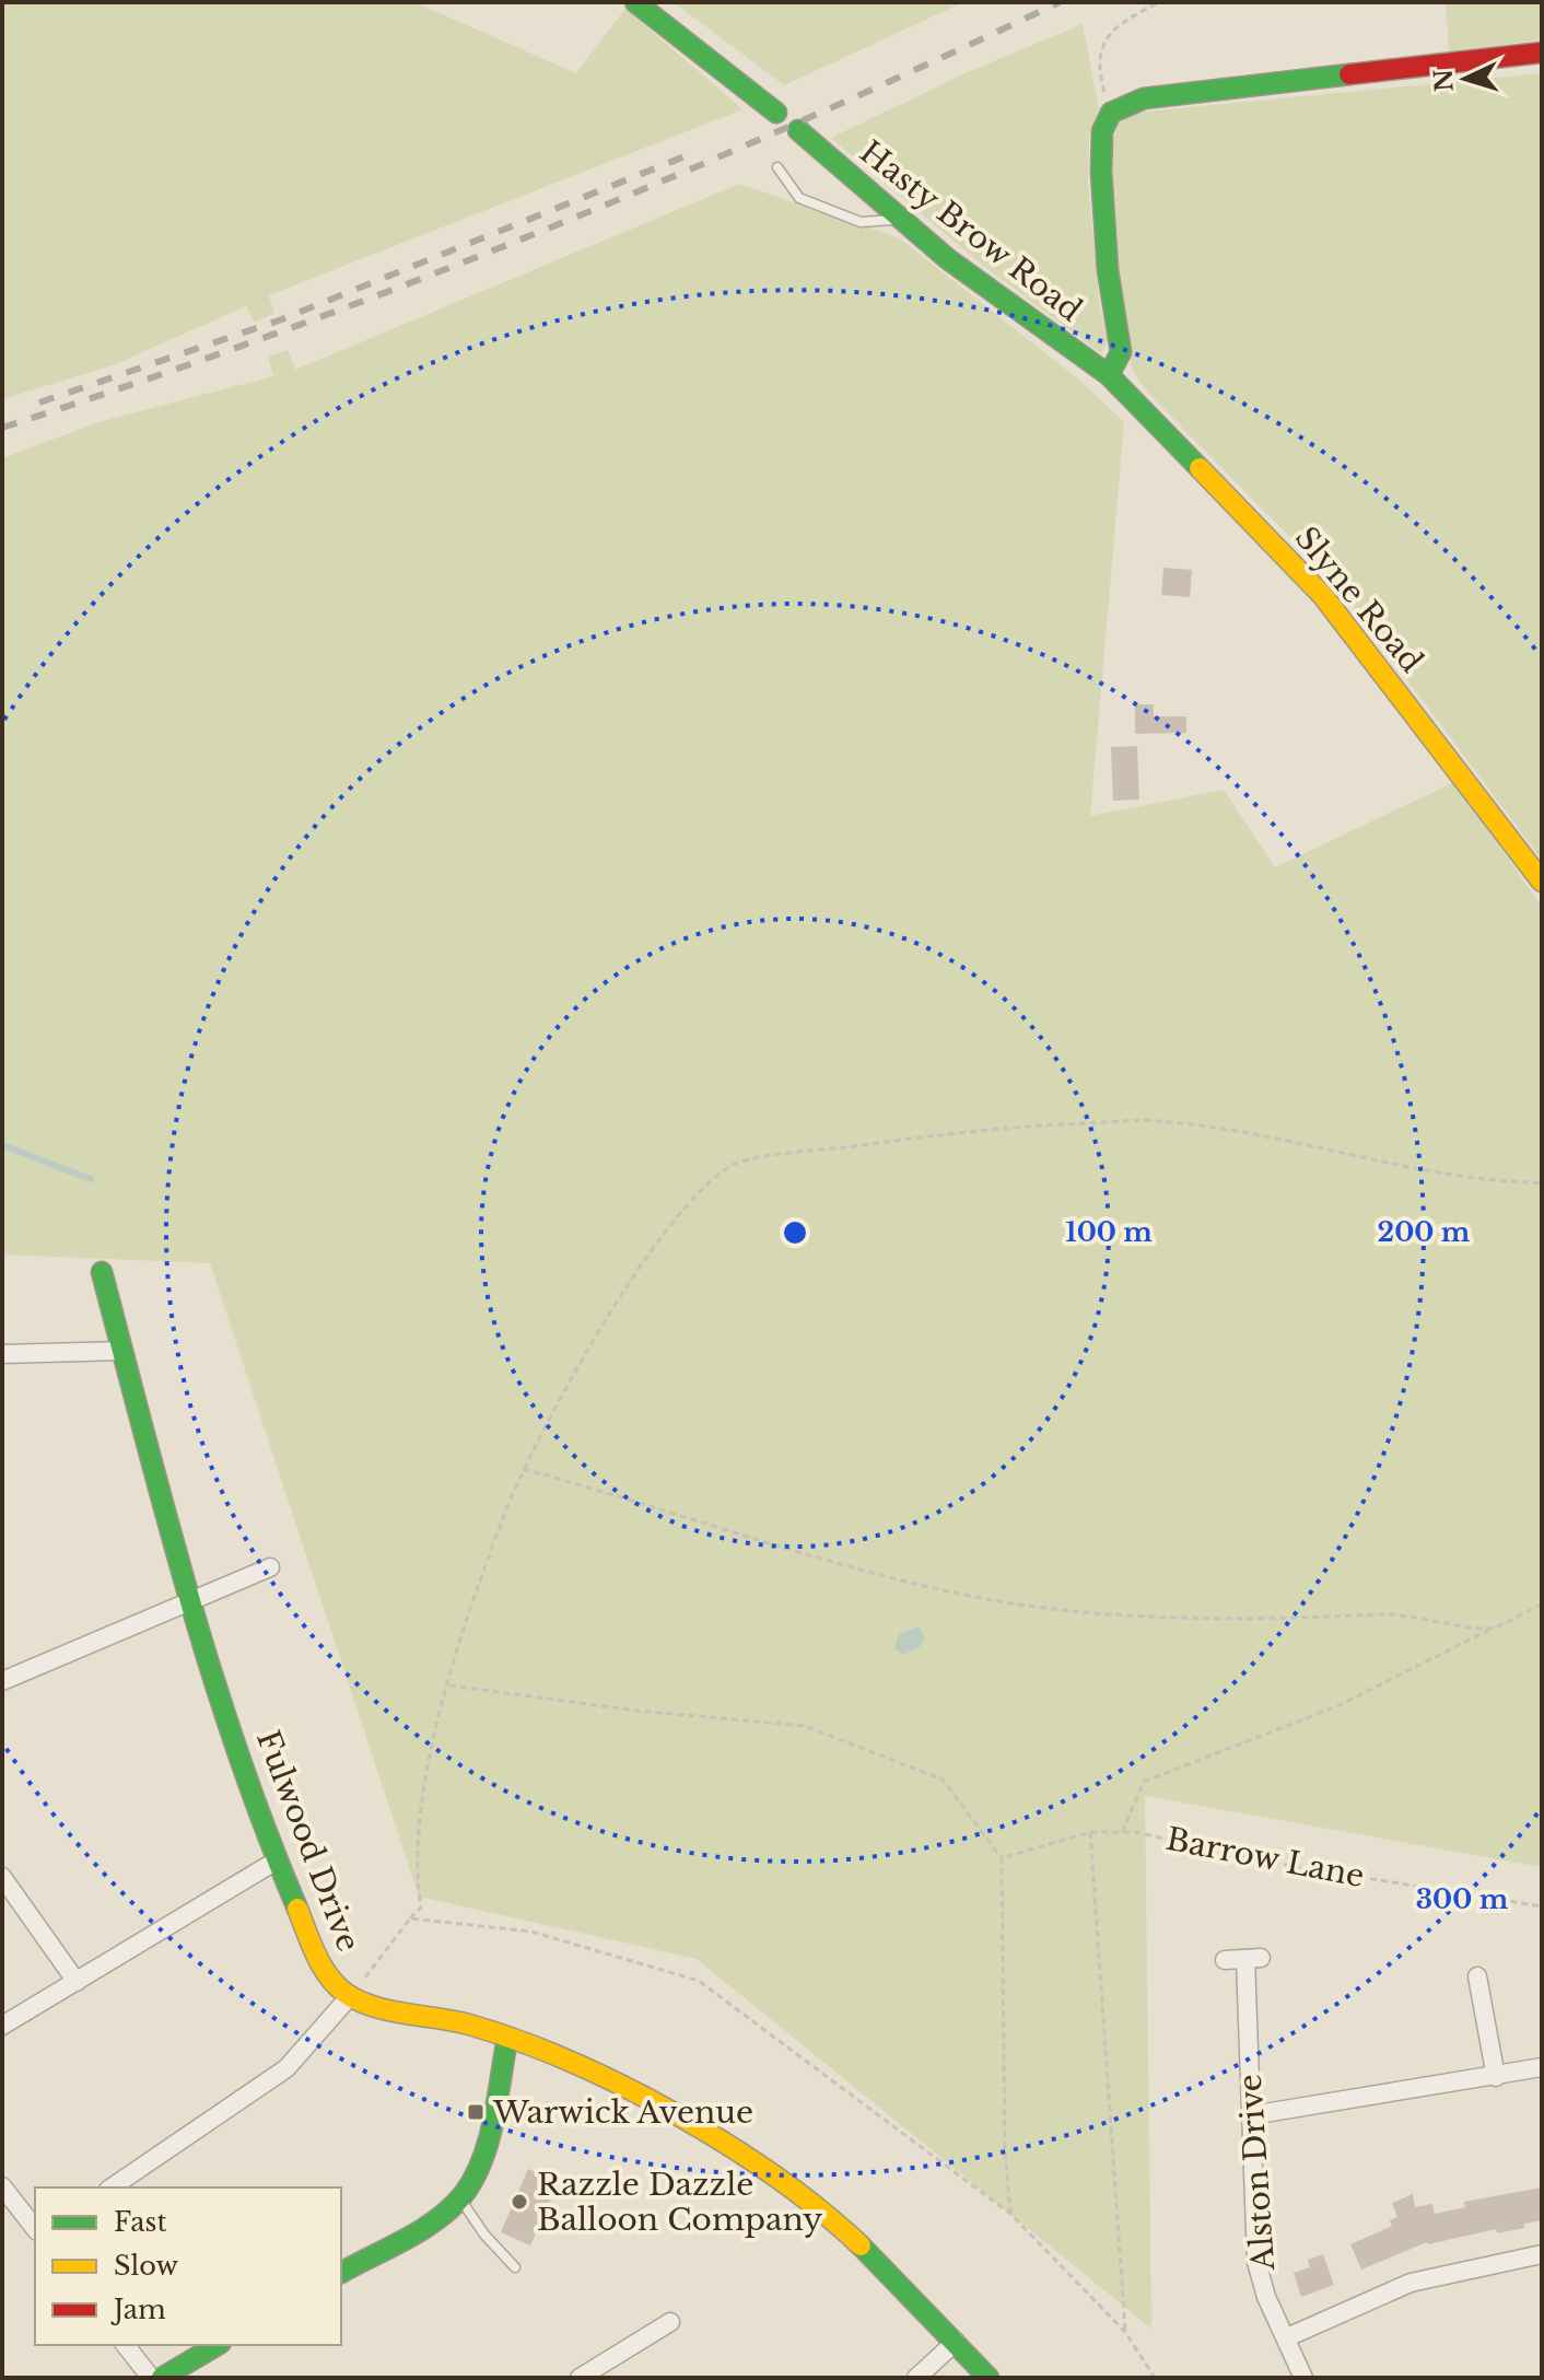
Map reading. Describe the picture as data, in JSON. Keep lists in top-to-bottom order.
{
  "streets": {
    "street": [
      "Hasty Brow Road",
      "Slyne Road",
      "Fulwood Drive",
      "Alston Drive"
    ],
    "path": ["Barrow Lane"]
  },
  "crossings": [
    ["Hasty Brow Road", "Slyne Road"]
  ],
  "places": {
    "transit": ["Warwick Avenue"],
    "other": ["Razzle Dazzle Balloon Company"]
  },
  "legend": ["Fast", "Slow", "Jam"],
  "north": "left",
  "rings": ["100 m", "200 m", "300 m"]
}
